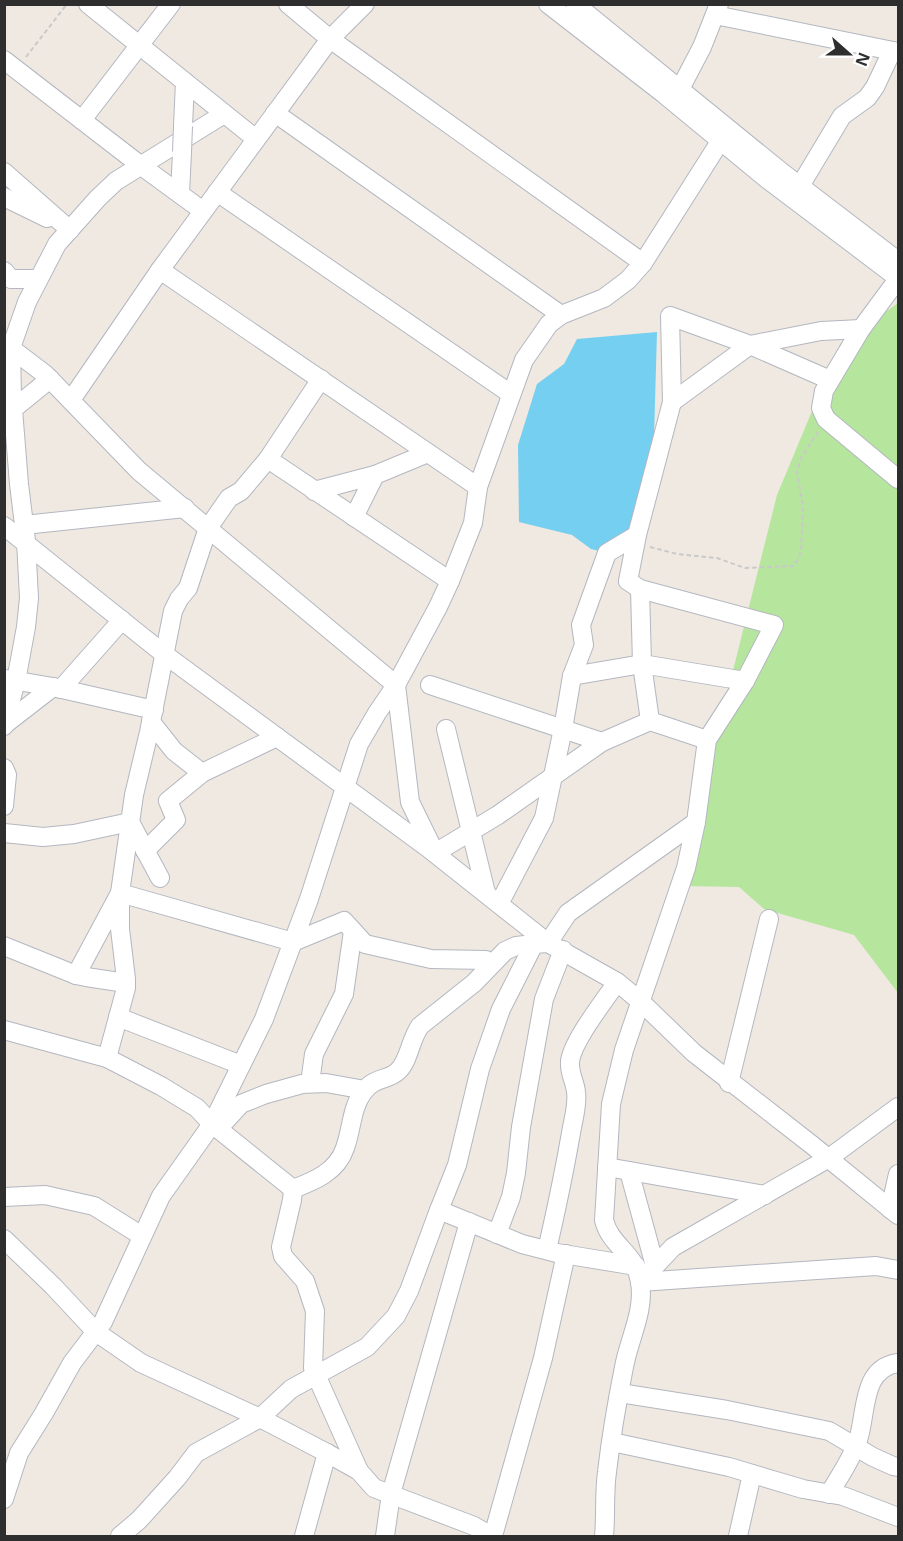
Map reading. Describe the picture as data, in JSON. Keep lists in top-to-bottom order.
{
  "north": "right"
}
